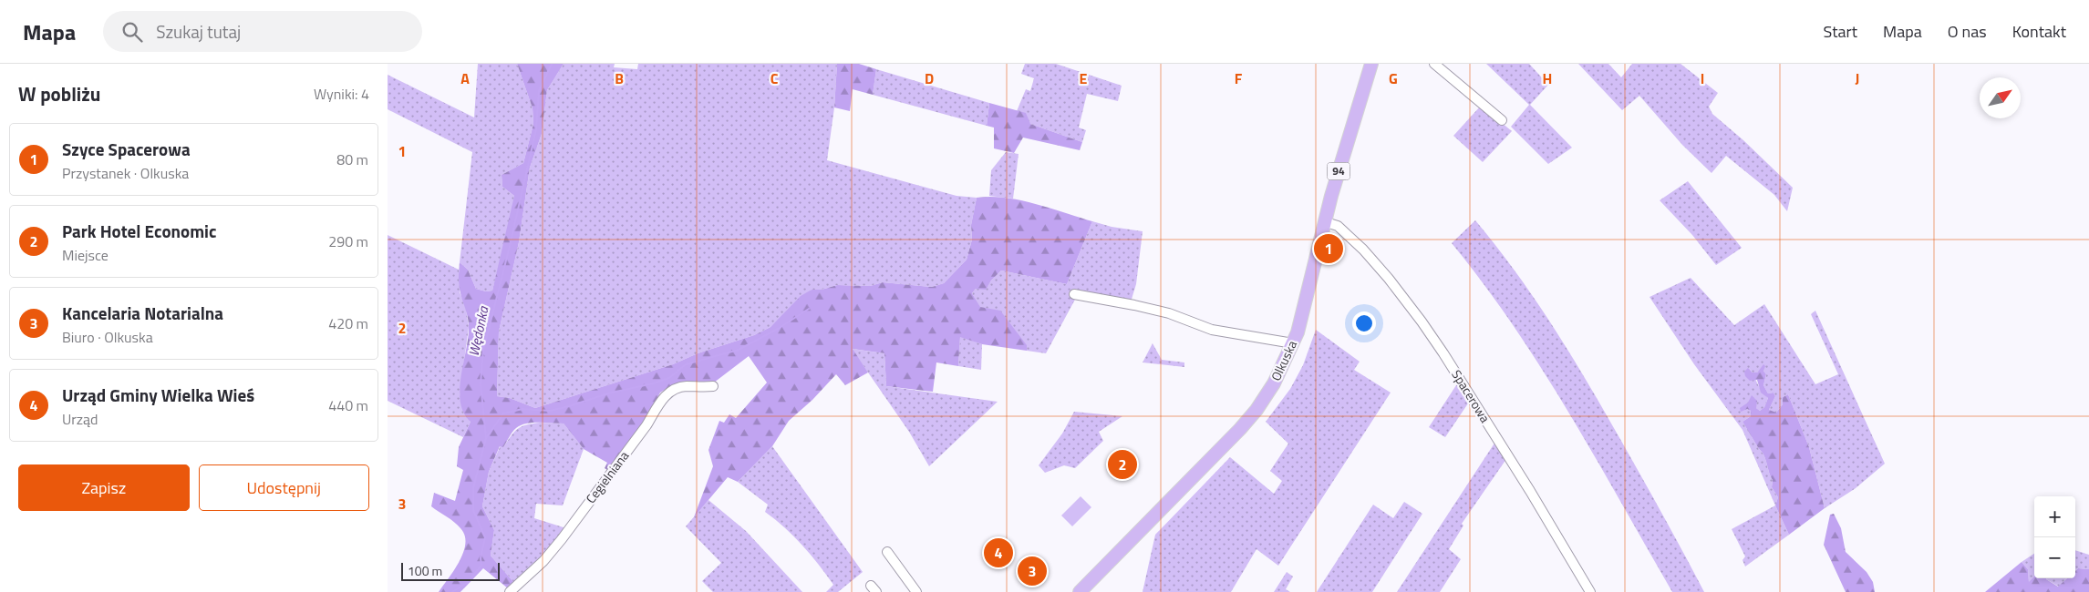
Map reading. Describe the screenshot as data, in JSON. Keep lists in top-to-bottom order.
{
  "streets": {
    "main road": ["94", "Olkuska"],
    "street": ["Spacerowa", "Cegielniana"]
  },
  "crossings": [
    ["Olkuska", "Spacerowa"]
  ],
  "water": ["Wędonka"],
  "scale_bar": "100 m",
  "north": "top right",
  "page": {
    "header": "Mapa",
    "search": "Szukaj tutaj",
    "nav": [
      "Start",
      "Mapa",
      "O nas",
      "Kontakt"
    ],
    "heading": ["W pobliżu", "Wyniki: 4"],
    "list": [
      {
        "mark": "1",
        "name": "Szyce Spacerowa",
        "note": "Przystanek · Olkuska",
        "value": "80 m"
      },
      {
        "mark": "2",
        "name": "Park Hotel Economic",
        "note": "Miejsce",
        "value": "290 m"
      },
      {
        "mark": "3",
        "name": "Kancelaria Notarialna",
        "note": "Biuro · Olkuska",
        "value": "420 m"
      },
      {
        "mark": "4",
        "name": "Urząd Gminy Wielka Wieś",
        "note": "Urząd",
        "value": "440 m"
      }
    ],
    "pins": [
      "1",
      "2",
      "4",
      "3"
    ],
    "buttons": ["Zapisz", "Udostępnij"],
    "map_buttons": ["+", "−"],
    "scale": "100 m"
  },
  "grid": {
    "columns": [
      "A",
      "B",
      "C",
      "D",
      "E",
      "F",
      "G",
      "H",
      "I",
      "J"
    ],
    "rows": ["1", "2", "3"]
  }
}
